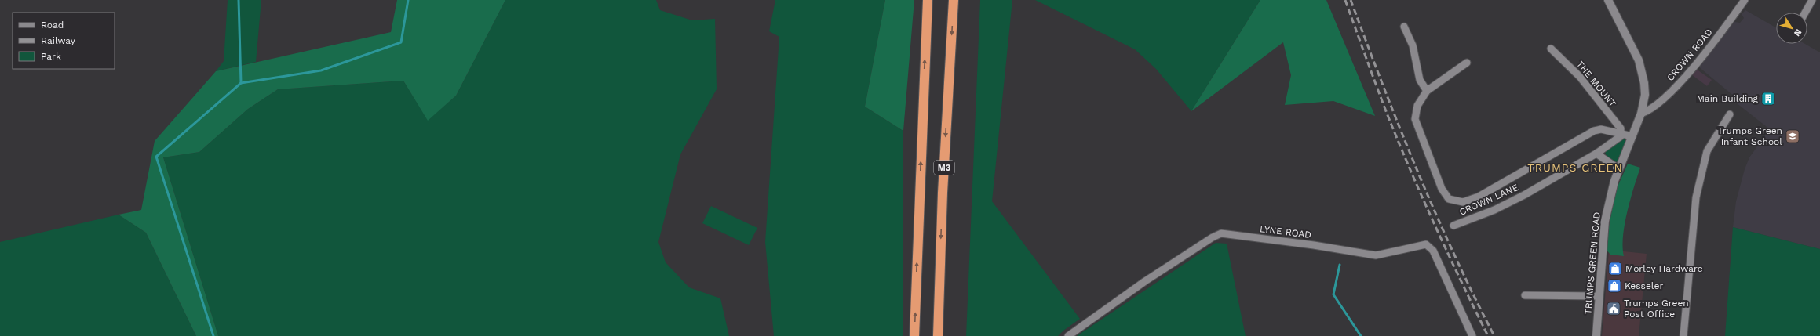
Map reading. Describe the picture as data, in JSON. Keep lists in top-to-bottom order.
{
  "streets": {
    "highway": ["M3"],
    "street": [
      "CROWN ROAD",
      "THE MOUNT",
      "CROWN LANE",
      "LYNE ROAD",
      "TRUMPS GREEN ROAD"
    ]
  },
  "crossings": [
    ["CROWN ROAD", "TRUMPS GREEN ROAD"],
    ["THE MOUNT", "CROWN LANE"]
  ],
  "districts": ["TRUMPS GREEN"],
  "places": {
    "building": ["Main Building"],
    "school or university": ["Trumps Green Infant School"],
    "shop": ["Morley Hardware", "Kesseler"],
    "public building": ["Trumps Green Post Office"]
  },
  "legend": ["Road", "Railway", "Park"],
  "north": "bottom right"
}
